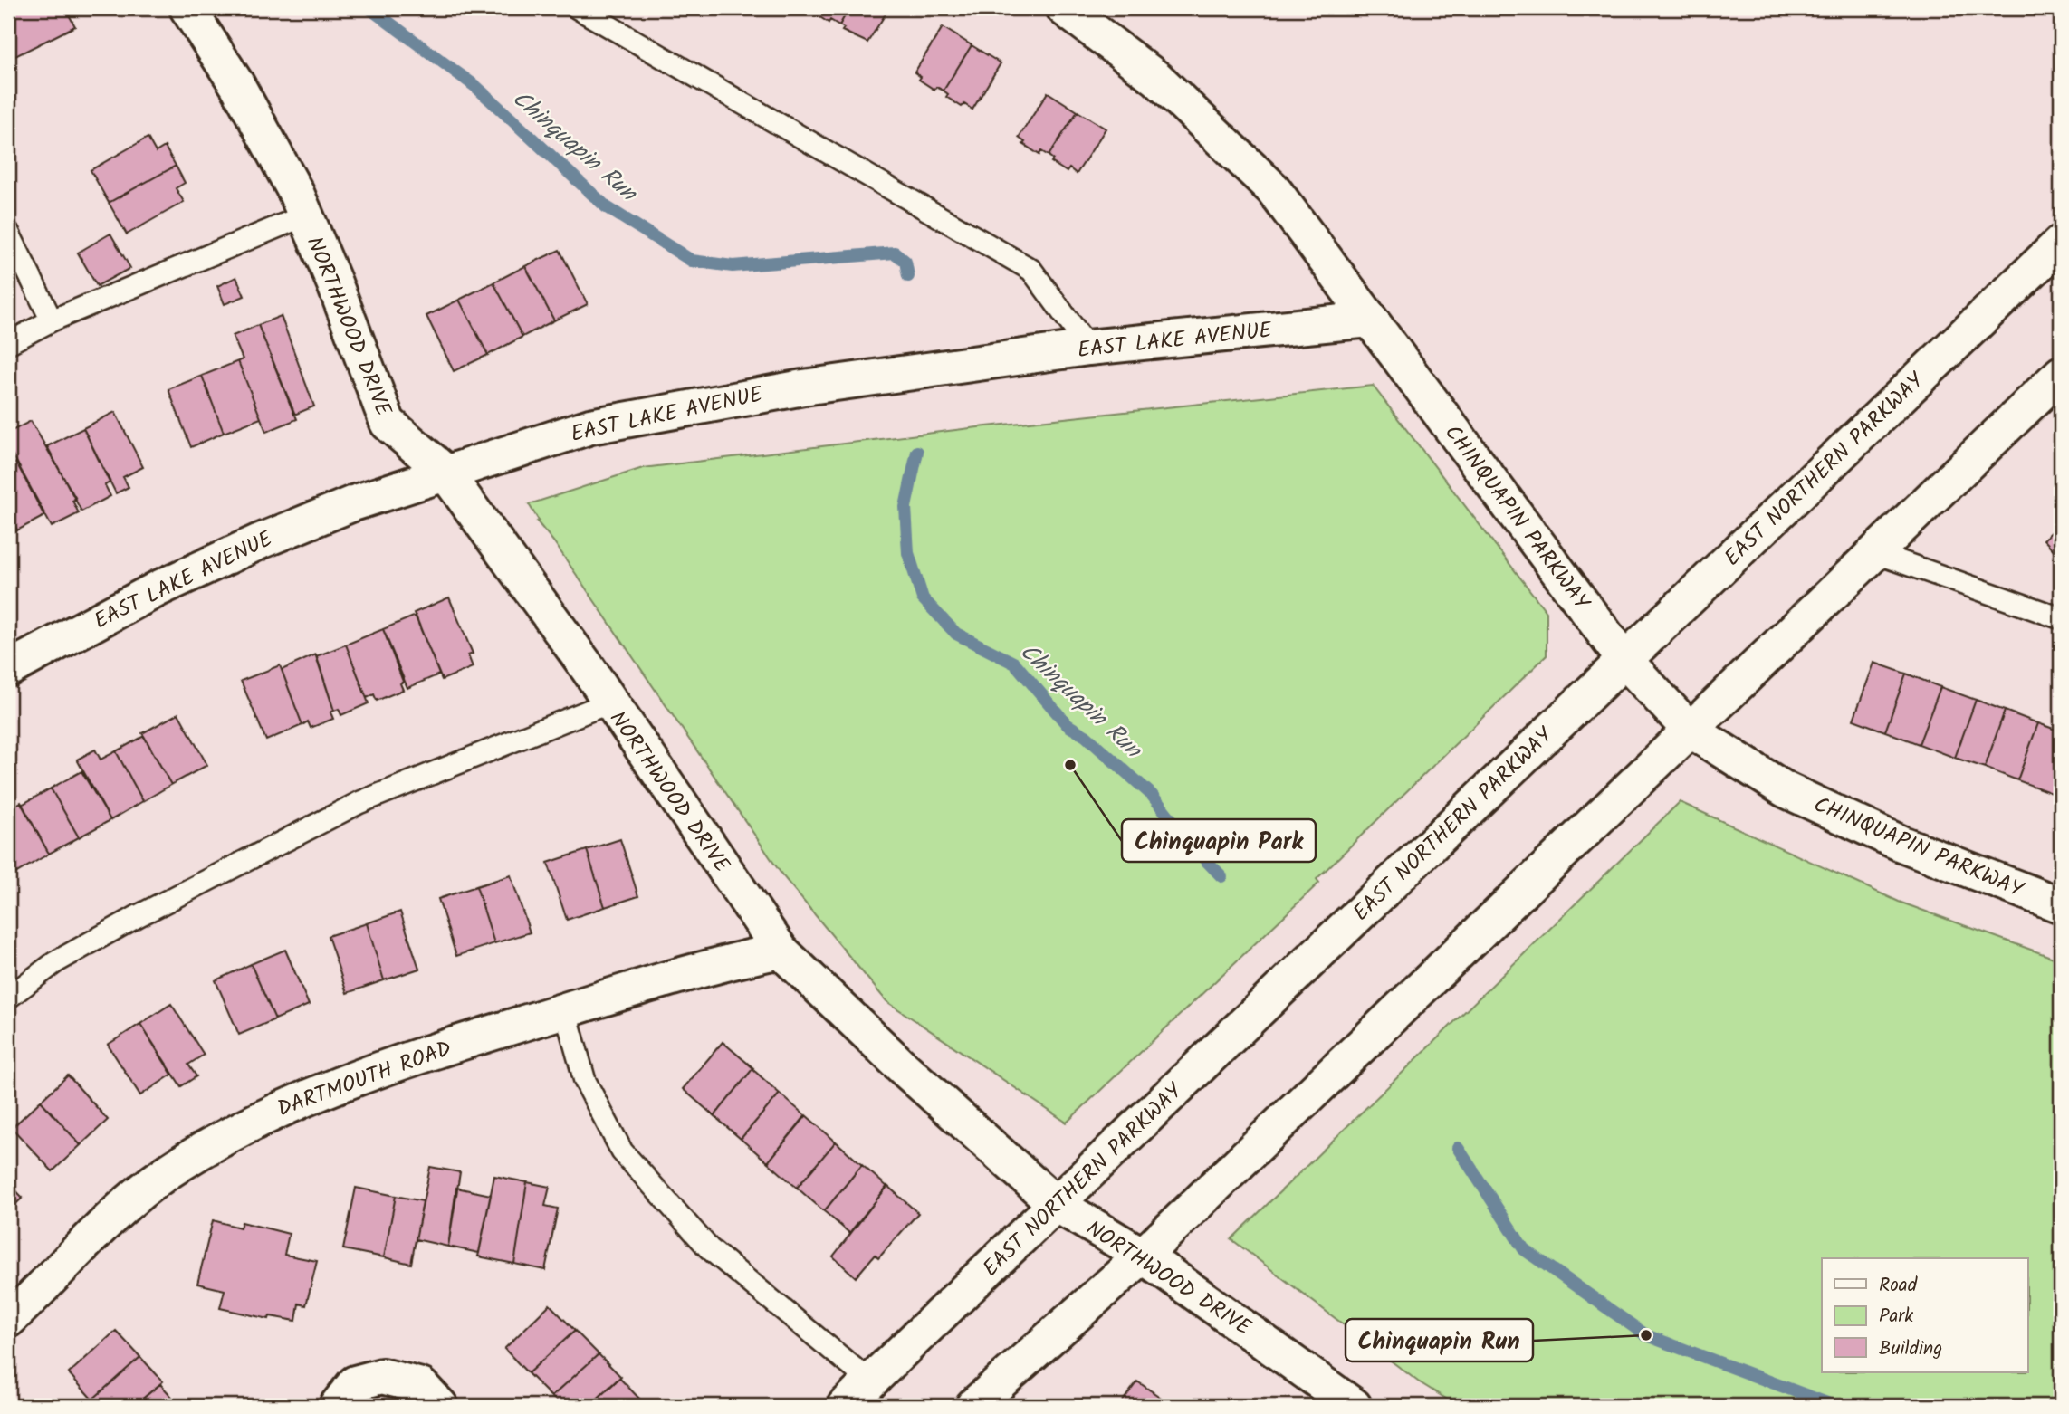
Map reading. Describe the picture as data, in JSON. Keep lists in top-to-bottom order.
{
  "streets": {
    "street": [
      "NORTHWOOD DRIVE",
      "EAST LAKE AVENUE",
      "EAST NORTHERN PARKWAY",
      "CHINQUAPIN PARKWAY",
      "DARTMOUTH ROAD"
    ]
  },
  "crossings": [
    ["NORTHWOOD DRIVE", "EAST LAKE AVENUE"],
    ["NORTHWOOD DRIVE", "EAST NORTHERN PARKWAY"],
    ["NORTHWOOD DRIVE", "DARTMOUTH ROAD"],
    ["EAST LAKE AVENUE", "CHINQUAPIN PARKWAY"],
    ["EAST NORTHERN PARKWAY", "CHINQUAPIN PARKWAY"]
  ],
  "water": ["Chinquapin Run"],
  "places": ["Chinquapin Park", "Chinquapin Run"],
  "legend": ["Road", "Park", "Building"]
}
